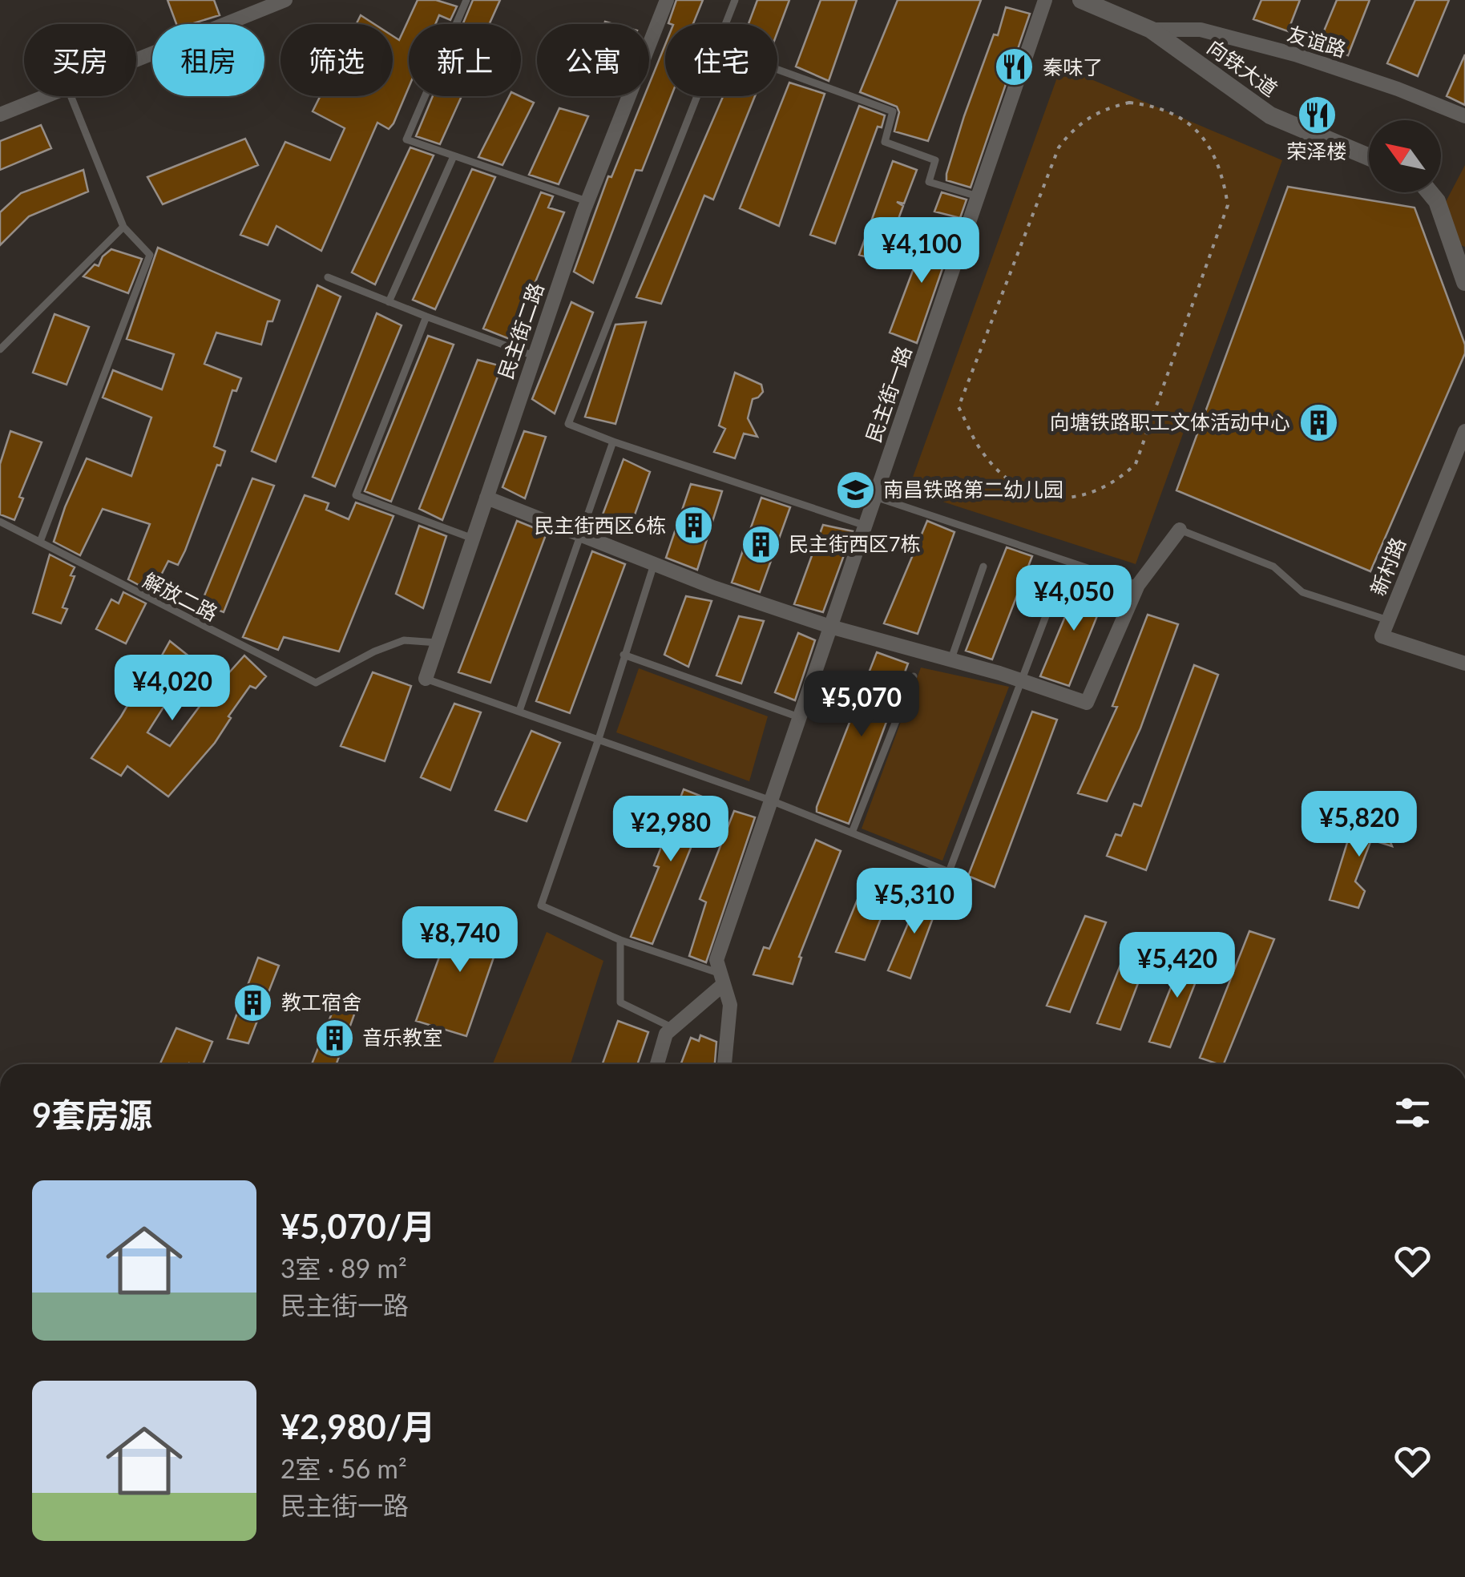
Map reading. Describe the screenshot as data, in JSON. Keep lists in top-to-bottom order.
{
  "streets": {
    "street": [
      "友谊路",
      "向铁大道",
      "民主街二路",
      "民主街一路",
      "新村路"
    ],
    "lane": ["解放二路"]
  },
  "crossings": [
    ["友谊路", "向铁大道"],
    ["民主街二路", "解放二路"]
  ],
  "places": {
    "restaurant": ["秦味了", "荣泽楼"],
    "building": [
      "向塘铁路职工文体活动中心",
      "民主街西区6栋",
      "民主街西区7栋",
      "教工宿舍",
      "音乐教室"
    ],
    "school or university": ["南昌铁路第二幼儿园"]
  },
  "north": "top left",
  "page": {
    "chip": [
      "买房",
      "租房",
      "筛选",
      "新上",
      "公寓",
      "住宅"
    ],
    "price": [
      "¥4,100",
      "¥4,050",
      "¥4,020",
      "¥5,070",
      "¥5,820",
      "¥2,980",
      "¥5,310",
      "¥8,740",
      "¥5,420"
    ],
    "heading": "9套房源",
    "list": [
      {
        "name": "¥5,070/月",
        "note": "3室 · 89 m² · 民主街一路"
      },
      {
        "name": "¥2,980/月",
        "note": "2室 · 56 m² · 民主街一路"
      }
    ]
  }
}
